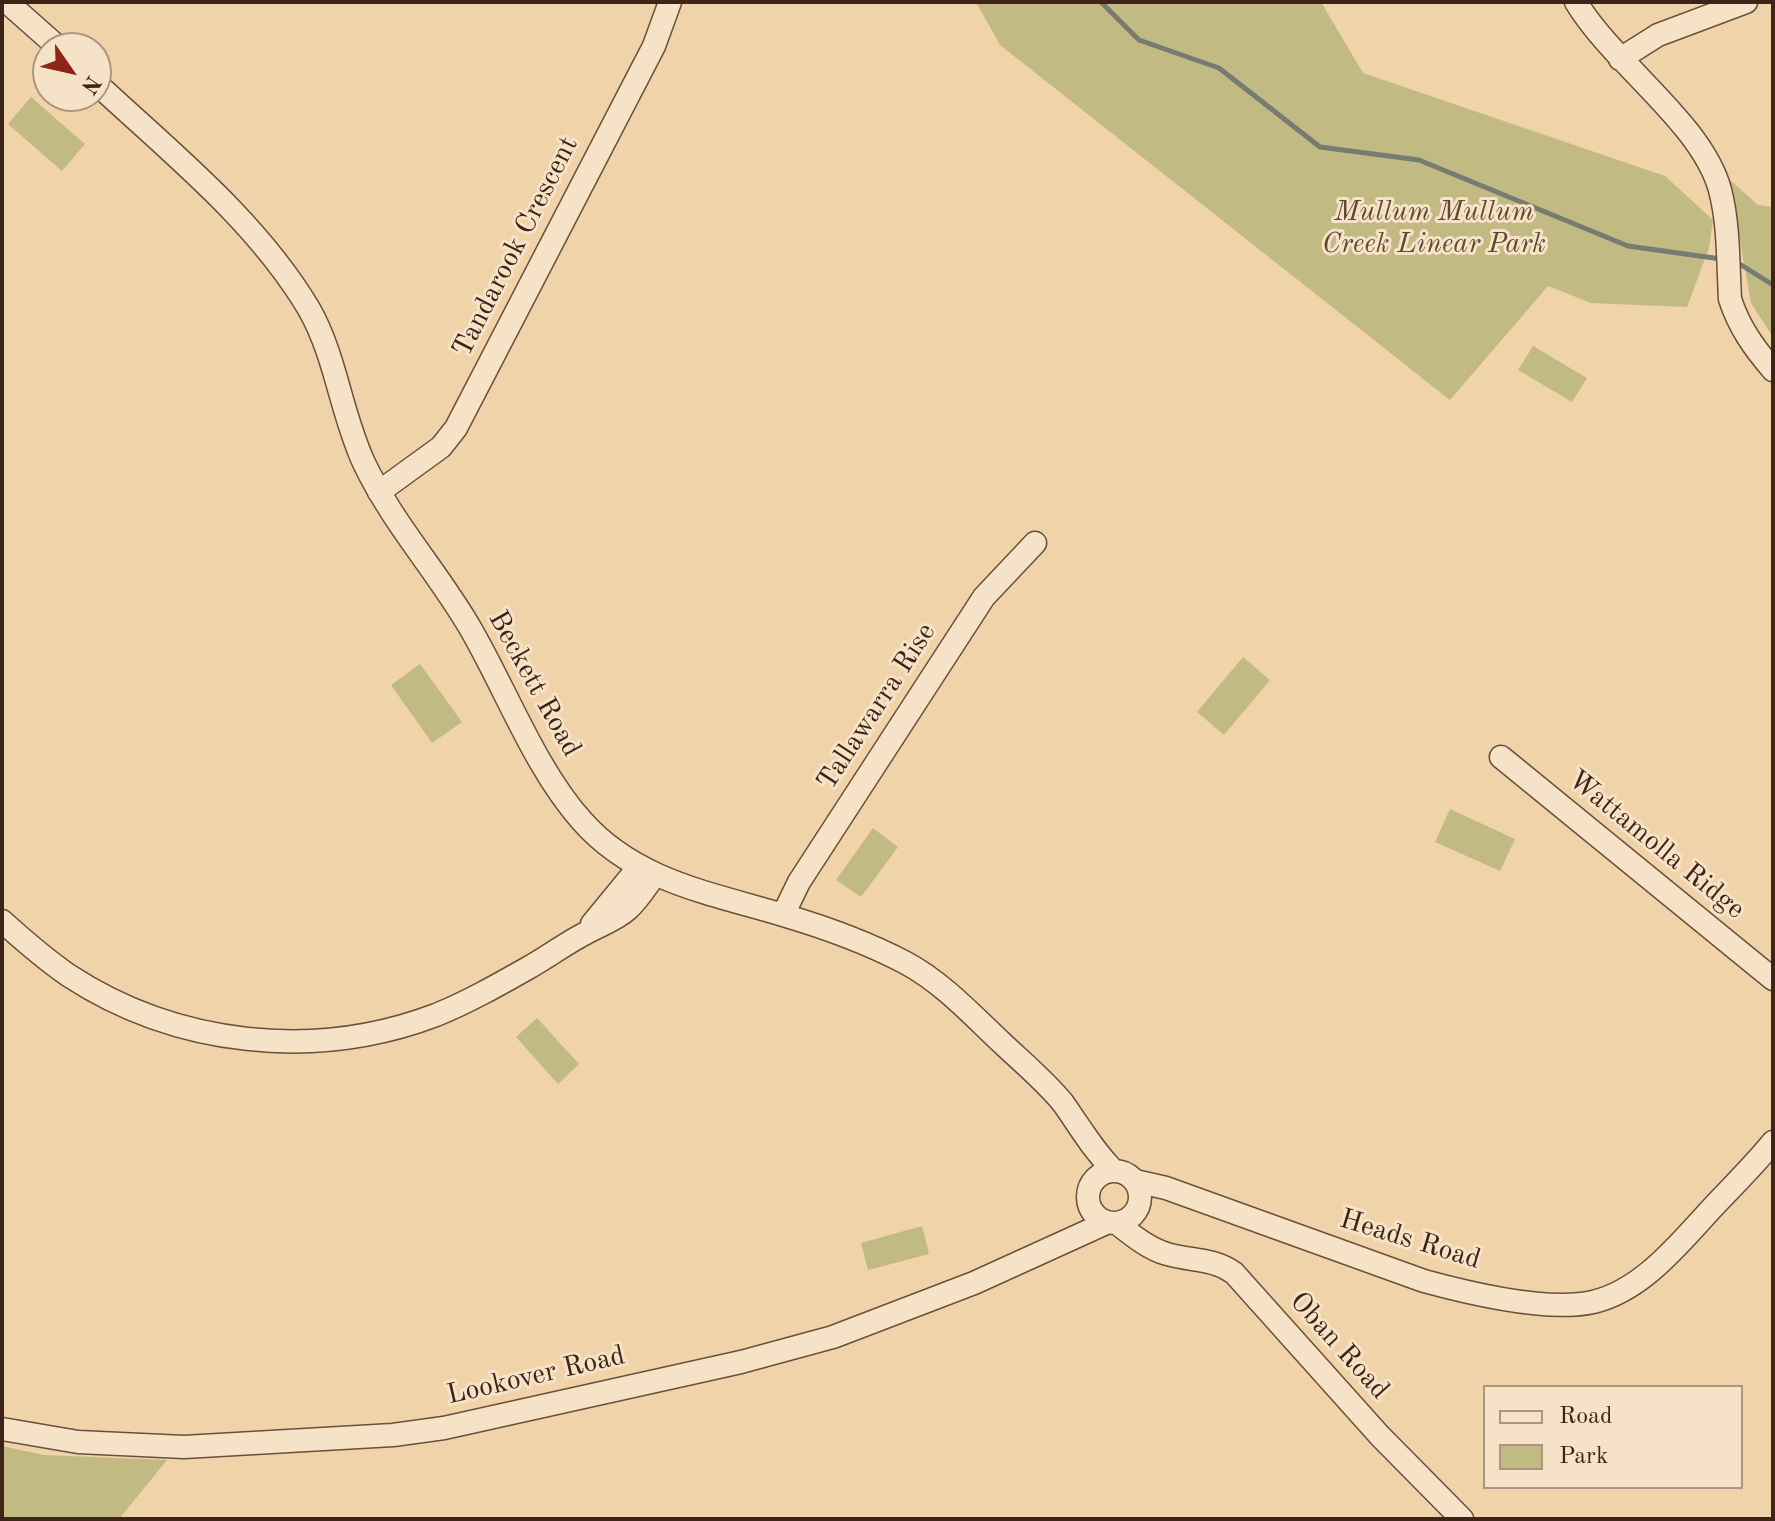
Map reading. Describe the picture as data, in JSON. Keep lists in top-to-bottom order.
{
  "streets": {
    "street": [
      "Tandarook Crescent",
      "Beckett Road",
      "Tallawarra Rise",
      "Wattamolla Ridge",
      "Heads Road",
      "Oban Road",
      "Lookover Road"
    ]
  },
  "crossings": [
    ["Tandarook Crescent", "Beckett Road"],
    ["Beckett Road", "Tallawarra Rise"],
    ["Beckett Road", "Heads Road"],
    ["Oban Road", "Lookover Road"]
  ],
  "parks": ["Mullum Mullum Creek Linear Park"],
  "legend": ["Road", "Park"],
  "north": "bottom right"
}
